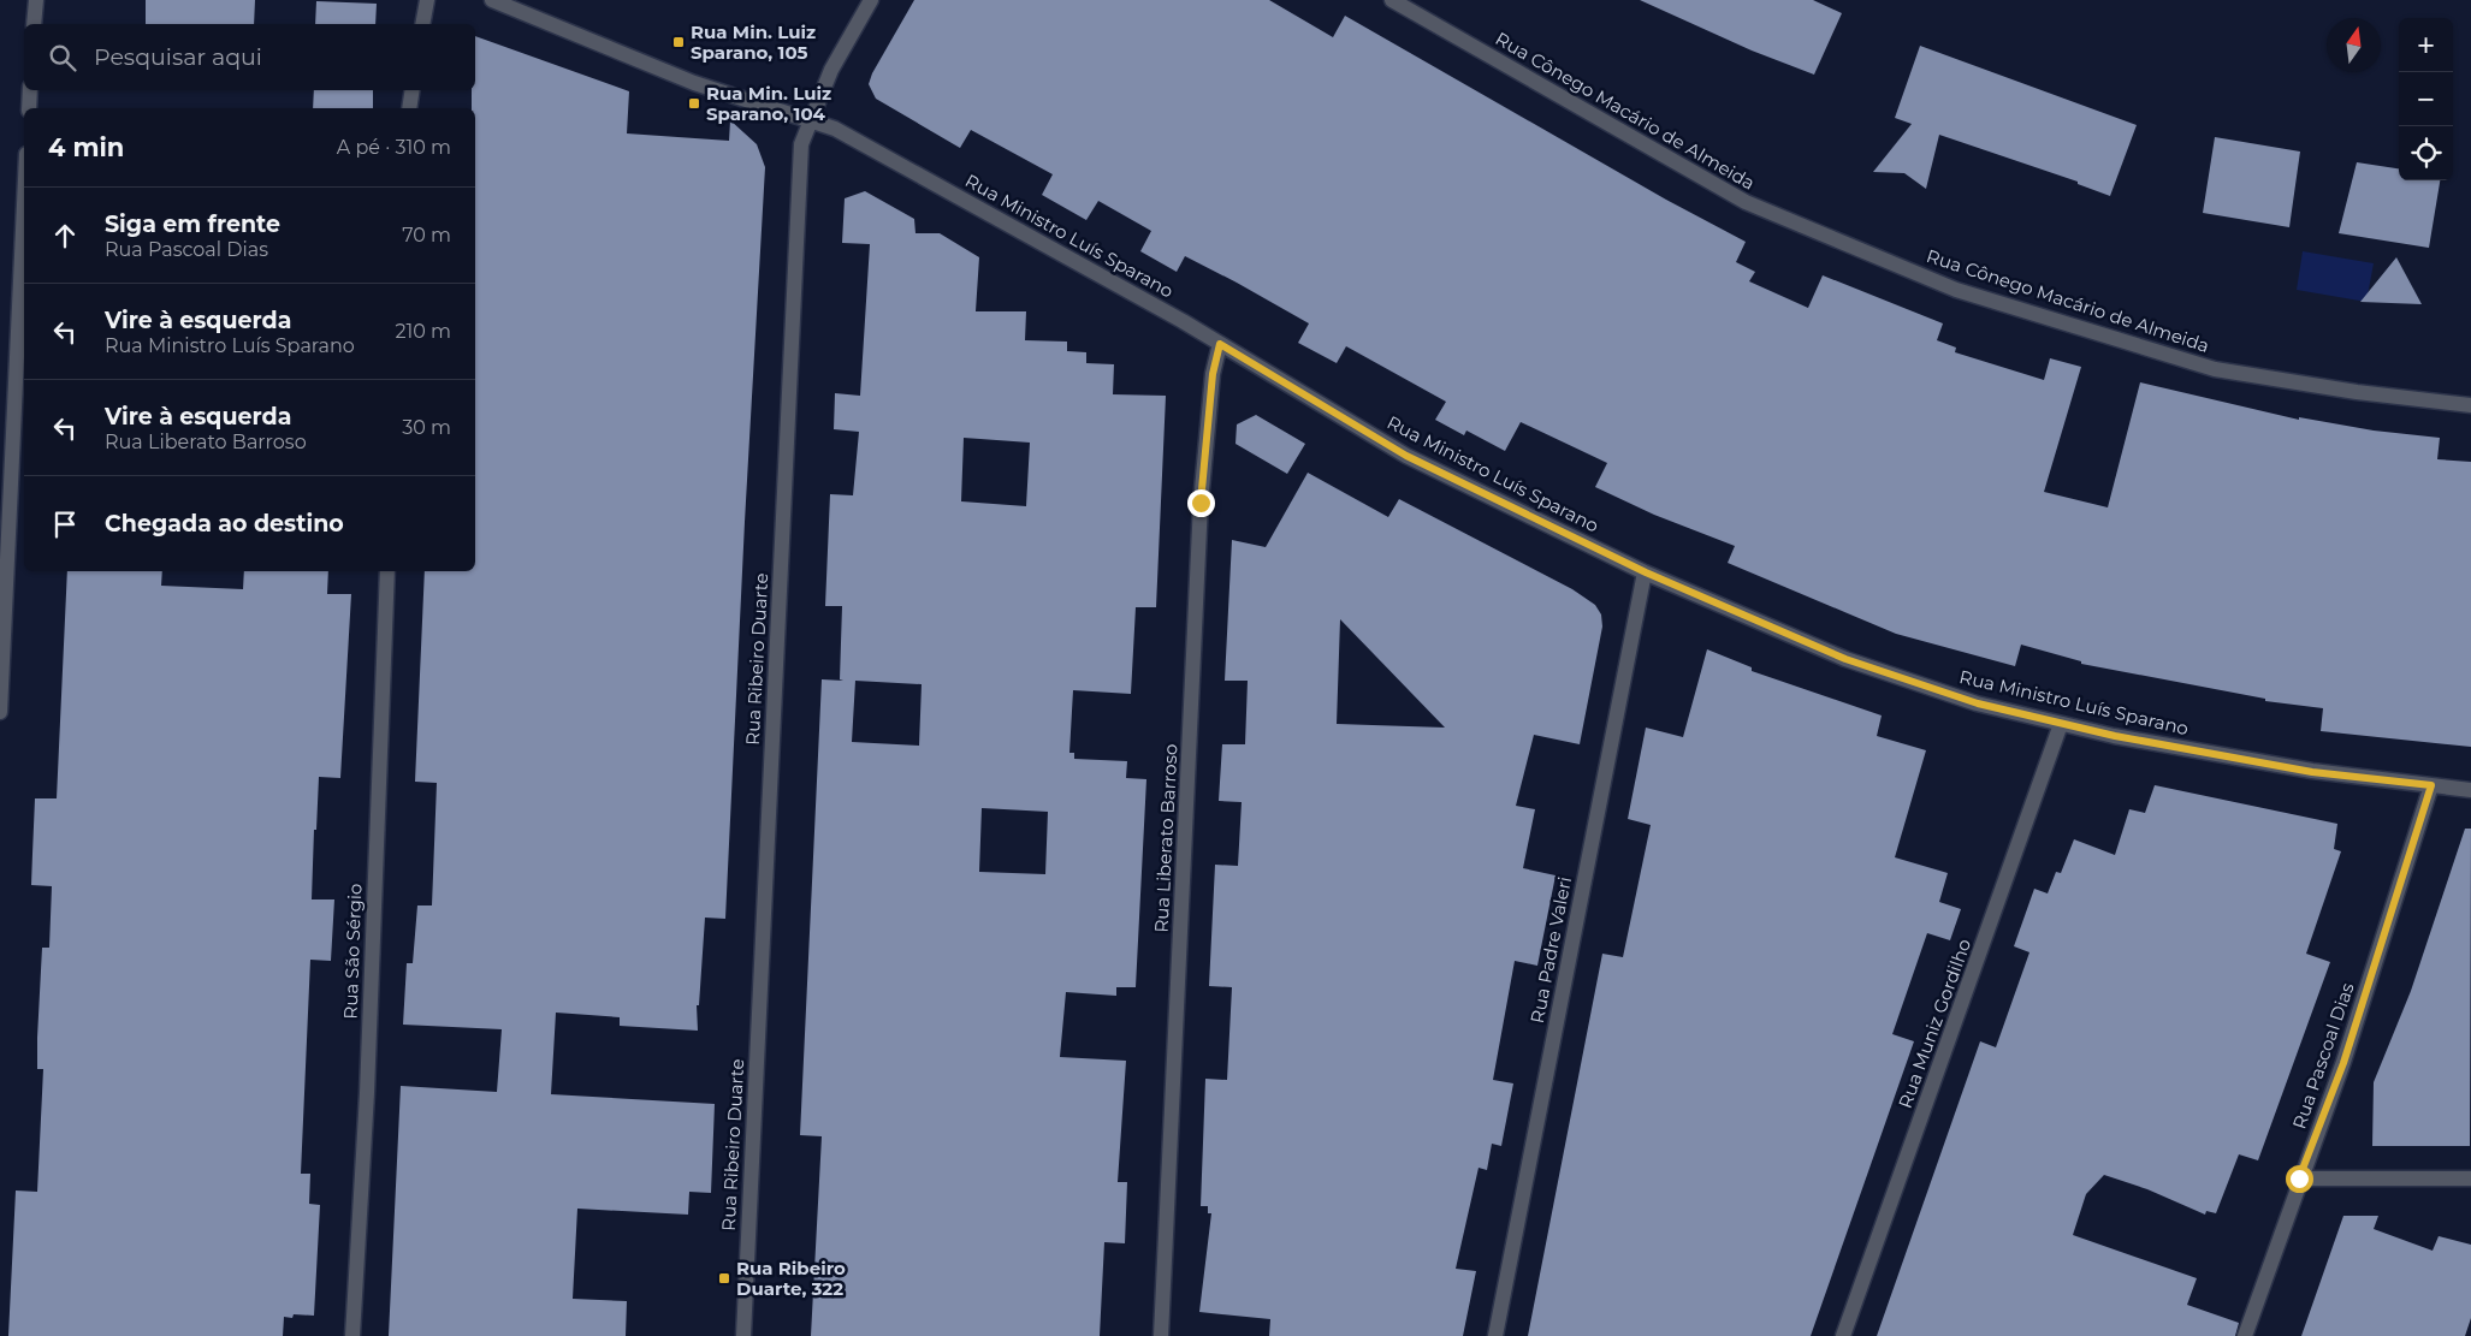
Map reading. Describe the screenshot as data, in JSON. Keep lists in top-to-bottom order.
{
  "streets": {
    "street": [
      "Rua Cônego Macário de Almeida",
      "Rua Ministro Luís Sparano",
      "Rua Ribeiro Duarte",
      "Rua Liberato Barroso",
      "Rua Padre Valeri",
      "Rua São Sérgio",
      "Rua Muniz Gordilho",
      "Rua Pascoal Dias"
    ]
  },
  "crossings": [
    ["Rua Ministro Luís Sparano", "Rua Ribeiro Duarte"],
    ["Rua Ministro Luís Sparano", "Rua Liberato Barroso"],
    ["Rua Ministro Luís Sparano", "Rua Padre Valeri"],
    ["Rua Ministro Luís Sparano", "Rua Muniz Gordilho"],
    ["Rua Ministro Luís Sparano", "Rua Pascoal Dias"]
  ],
  "places": {
    "transit": ["Rua Min. Luiz Sparano, 105", "Rua Min. Luiz Sparano, 104", "Rua Ribeiro Duarte, 322"]
  },
  "north": "top",
  "page": {
    "map_buttons": ["+", "−"],
    "search": "Pesquisar aqui",
    "heading": ["4 min", "A pé · 310 m"],
    "list": [
      ["Siga em frente", "Rua Pascoal Dias", "70 m"],
      ["Vire à esquerda", "Rua Ministro Luís Sparano", "210 m"],
      ["Vire à esquerda", "Rua Liberato Barroso", "30 m"],
      "Chegada ao destino"
    ]
  }
}
